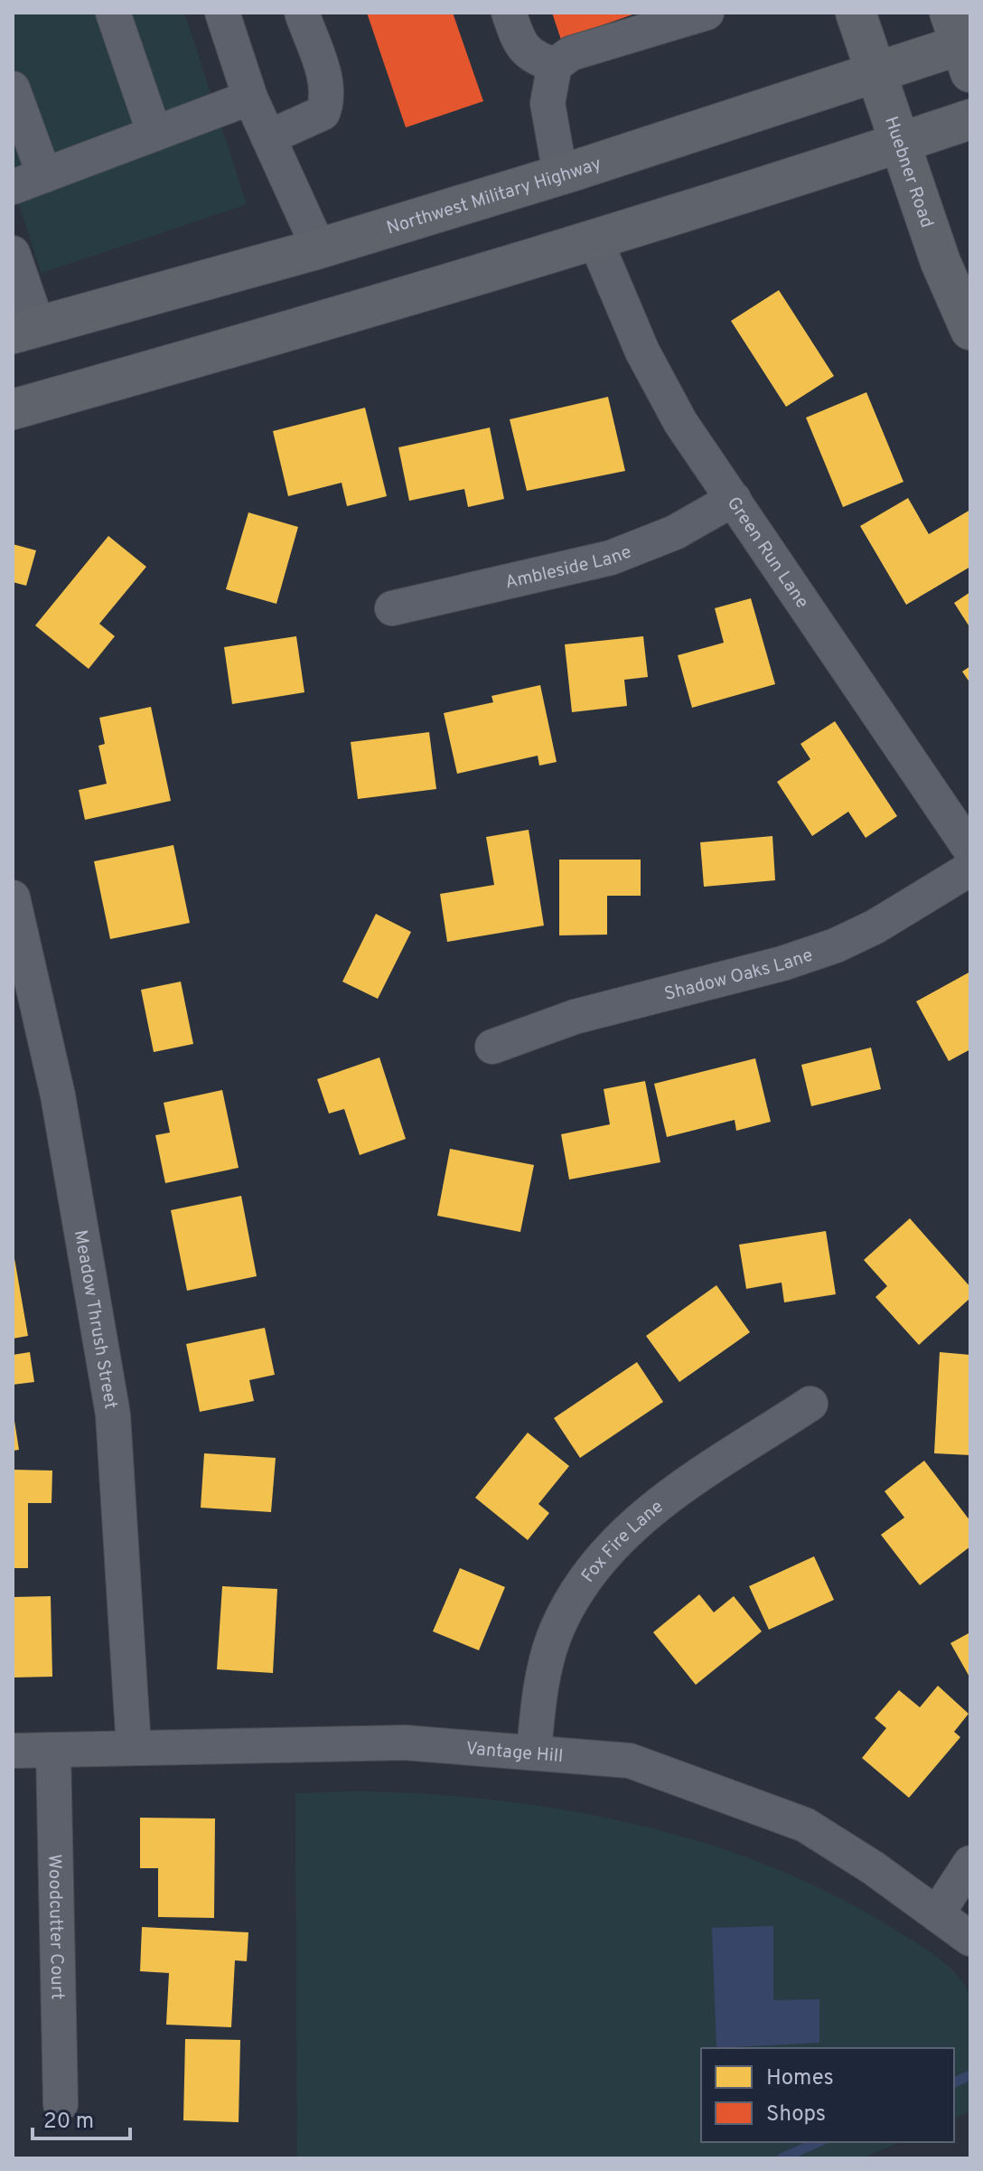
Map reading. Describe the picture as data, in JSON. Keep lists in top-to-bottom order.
{
  "streets": {
    "main road": ["Huebner Road", "Northwest Military Highway"],
    "street": [
      "Green Run Lane",
      "Ambleside Lane",
      "Shadow Oaks Lane",
      "Meadow Thrush Street",
      "Fox Fire Lane",
      "Vantage Hill",
      "Woodcutter Court"
    ]
  },
  "crossings": [
    ["Huebner Road", "Northwest Military Highway"],
    ["Green Run Lane", "Ambleside Lane"],
    ["Meadow Thrush Street", "Vantage Hill"],
    ["Fox Fire Lane", "Vantage Hill"],
    ["Vantage Hill", "Woodcutter Court"]
  ],
  "legend": ["Homes", "Shops"],
  "scale_bar": "20 m"
}
